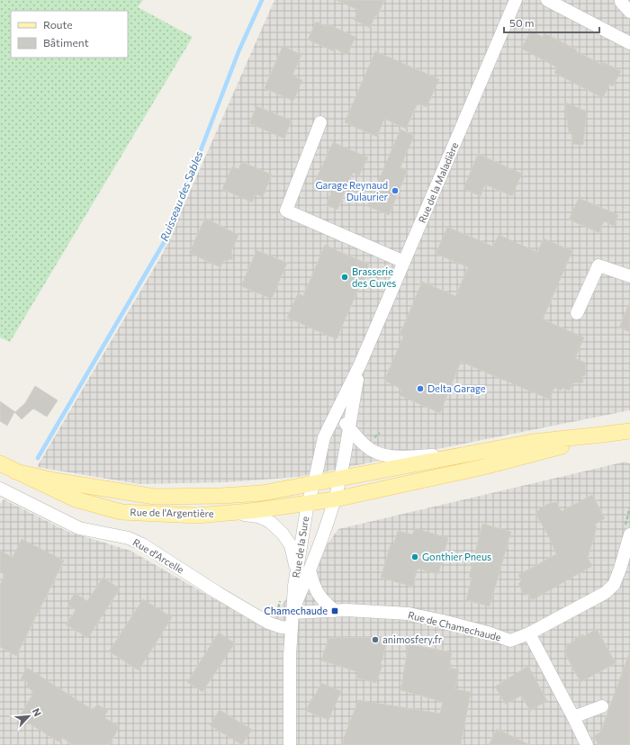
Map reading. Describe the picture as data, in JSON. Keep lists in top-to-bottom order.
{
  "streets": {
    "main road": ["Rue de l'Argentière"],
    "street": [
      "Rue de la Maladière",
      "Rue de la Sure",
      "Rue d'Arcelle",
      "Rue de Chamechaude"
    ]
  },
  "crossings": [
    ["Rue de la Maladière", "Rue de l'Argentière"],
    ["Rue de la Maladière", "Rue de la Sure"],
    ["Rue de l'Argentière", "Rue de la Sure"],
    ["Rue de la Sure", "Rue d'Arcelle"],
    ["Rue de la Sure", "Rue de Chamechaude"]
  ],
  "water": ["Ruisseau des Sables"],
  "places": {
    "other": [
      "Garage Reynaud Dulaurier",
      "Brasserie des Cuves",
      "Delta Garage",
      "Gonthier Pneus",
      "animosfery.fr"
    ],
    "transit": ["Chamechaude"]
  },
  "legend": ["Route", "Bâtiment"],
  "scale_bar": "50 m",
  "north": "top right"
}
